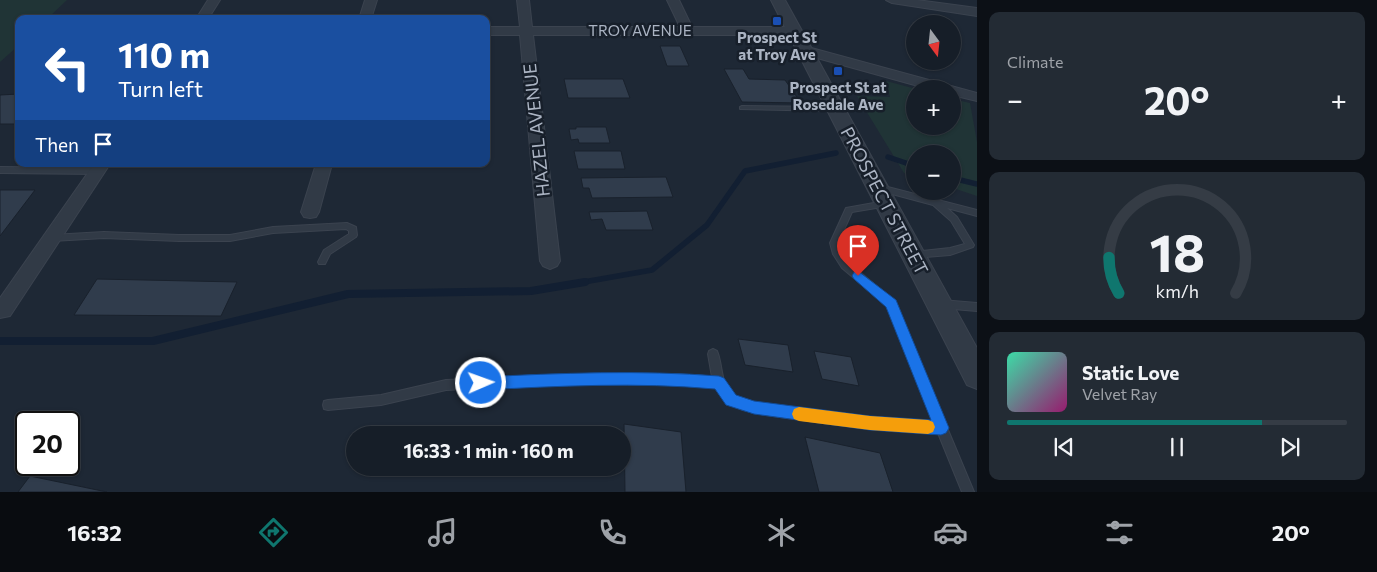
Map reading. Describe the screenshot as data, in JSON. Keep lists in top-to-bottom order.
{
  "streets": {
    "street": ["TROY AVENUE", "HAZEL AVENUE", "PROSPECT STREET"]
  },
  "crossings": [
    ["TROY AVENUE", "HAZEL AVENUE"],
    ["TROY AVENUE", "PROSPECT STREET"]
  ],
  "places": {
    "transit": ["Prospect St at Troy Ave", "Prospect St at Rosedale Ave"]
  },
  "north": "bottom",
  "page": {
    "tile": "Climate",
    "map_buttons": ["+", "−"],
    "turn": ["110 m", "Turn left"],
    "heat": ["−", "20°", "+"],
    "then": "Then",
    "song": ["Static Love", "Velvet Ray"],
    "limit": "20",
    "trip": "16:33 · 1 min · 160 m",
    "tabs": ["16:32", "20°"],
    "gauge": ["18", "km/h"]
  }
}
